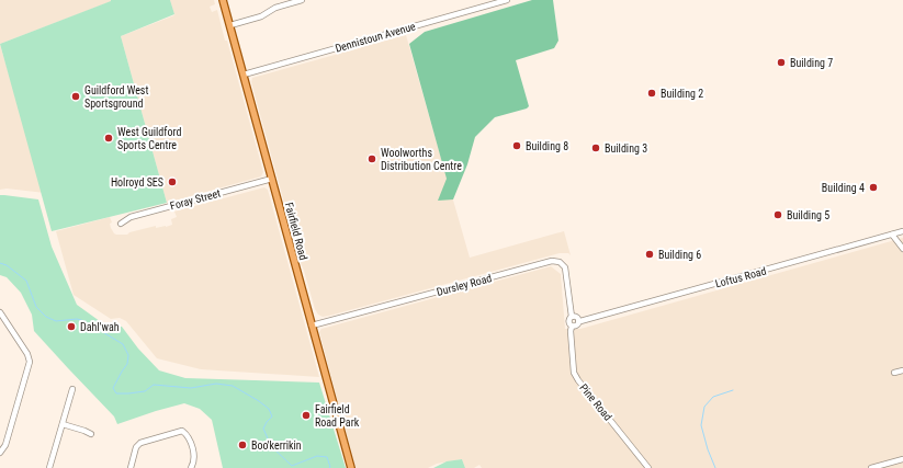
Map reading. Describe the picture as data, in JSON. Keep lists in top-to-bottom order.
{
  "streets": {
    "main road": ["Fairfield Road"],
    "street": [
      "Dennistoun Avenue",
      "Foray Street",
      "Loftus Road",
      "Dursley Road",
      "Pine Road"
    ]
  },
  "crossings": [
    ["Dennistoun Avenue", "Fairfield Road"],
    ["Foray Street", "Fairfield Road"],
    ["Fairfield Road", "Dursley Road"],
    ["Loftus Road", "Dursley Road"],
    ["Loftus Road", "Pine Road"],
    ["Dursley Road", "Pine Road"]
  ],
  "places": [
    "Building 7",
    "Building 2",
    "Guildford West Sportsground",
    "West Guildford Sports Centre",
    "Building 8",
    "Building 3",
    "Woolworths Distribution Centre",
    "Holroyd SES",
    "Building 4",
    "Building 5",
    "Building 6",
    "Dahl'wah",
    "Fairfield Road Park",
    "Boo'kerrikin"
  ]
}
